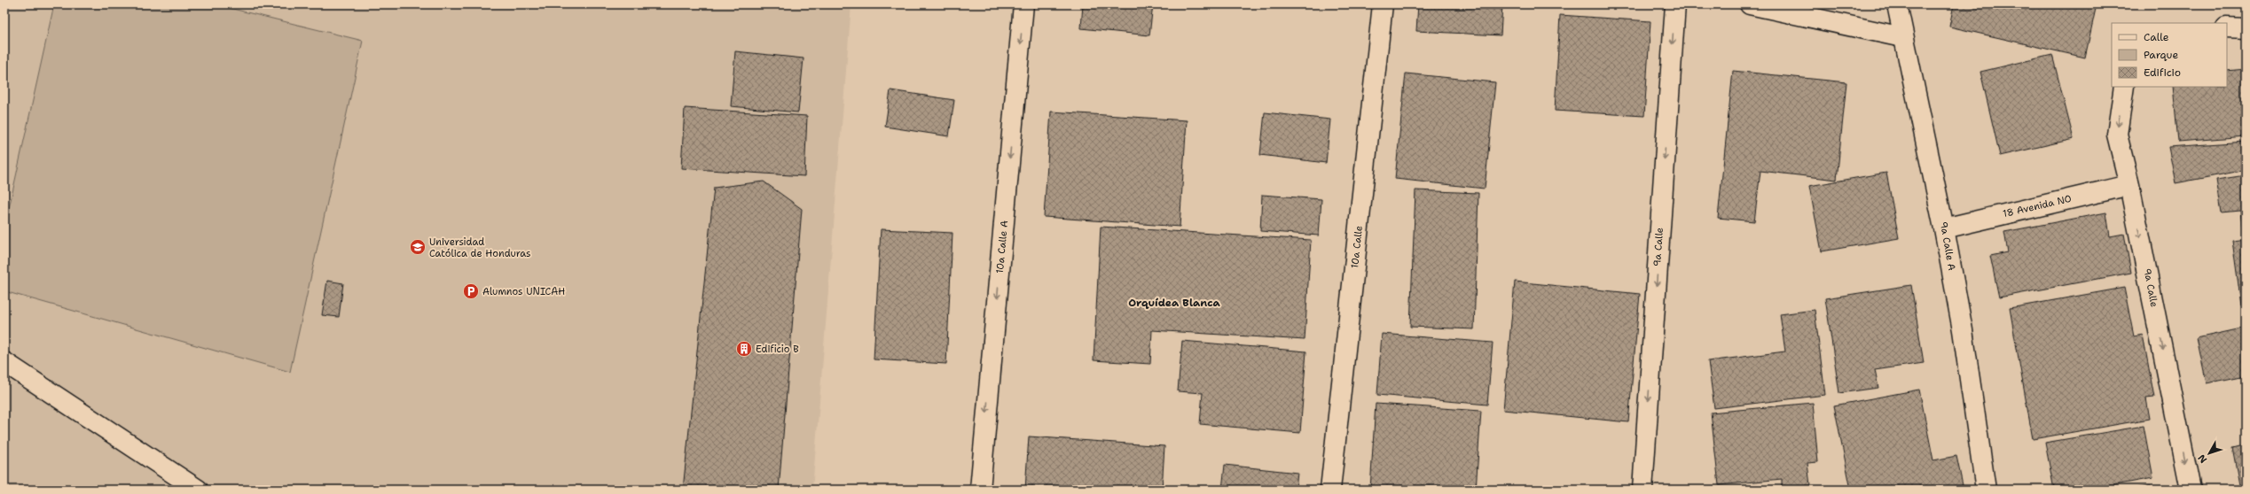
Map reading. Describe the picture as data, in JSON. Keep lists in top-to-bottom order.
{
  "streets": {
    "street": [
      "18 Avenida NO",
      "9a Calle A",
      "10a Calle A",
      "10a Calle",
      "9a Calle"
    ]
  },
  "crossings": [
    ["18 Avenida NO", "9a Calle A"],
    ["18 Avenida NO", "9a Calle"]
  ],
  "one_way": ["10a Calle A", "9a Calle"],
  "districts": ["Orquídea Blanca"],
  "places": {
    "school or university": ["Universidad Católica de Honduras"],
    "parking": ["Alumnos UNICAH"],
    "building": ["Edificio B"]
  },
  "legend": ["Calle", "Parque", "Edificio"],
  "north": "bottom left"
}
